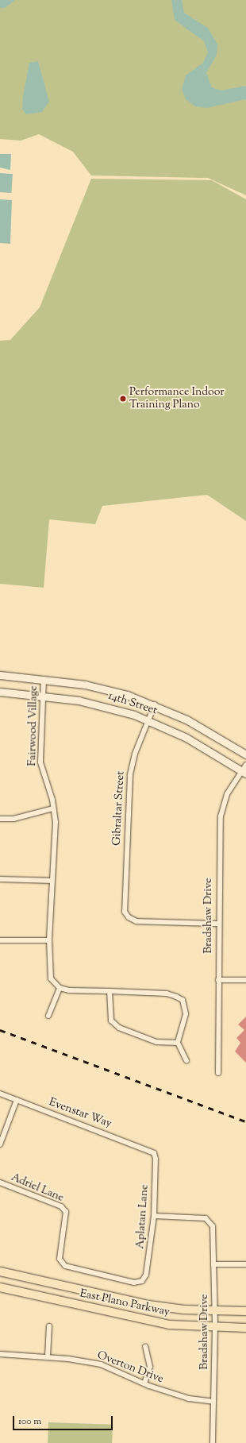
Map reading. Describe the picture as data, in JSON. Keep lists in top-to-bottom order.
{
  "streets": {
    "main road": ["14th Street", "East Plano Parkway"],
    "street": [
      "Fairwood Village",
      "Gibraltar Street",
      "Bradshaw Drive",
      "Evenstar Way",
      "Adriel Lane",
      "Aplatan Lane",
      "Overton Drive"
    ]
  },
  "crossings": [
    ["14th Street", "Fairwood Village"],
    ["14th Street", "Gibraltar Street"],
    ["14th Street", "Bradshaw Drive"],
    ["Gibraltar Street", "Bradshaw Drive"],
    ["Bradshaw Drive", "Aplatan Lane"],
    ["Bradshaw Drive", "East Plano Parkway"],
    ["Bradshaw Drive", "Overton Drive"],
    ["Evenstar Way", "Aplatan Lane"],
    ["Adriel Lane", "Aplatan Lane"]
  ],
  "places": ["Performance Indoor Training Plano"],
  "scale_bar": "100 m"
}
